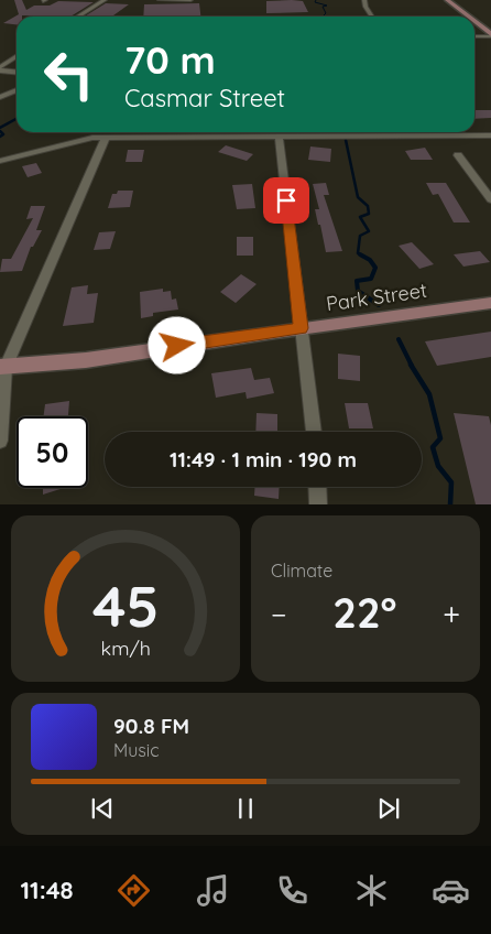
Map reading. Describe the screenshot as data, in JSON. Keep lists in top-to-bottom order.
{
  "streets": {
    "main road": ["Park Street"]
  },
  "page": {
    "turn": ["70 m", "Casmar Street"],
    "limit": "50",
    "trip": "11:49 · 1 min · 190 m",
    "tile": "Climate",
    "heat": ["−", "22°", "+"],
    "song": ["90.8 FM", "Music"],
    "tabs": "11:48",
    "gauge": ["45", "km/h"]
  }
}
